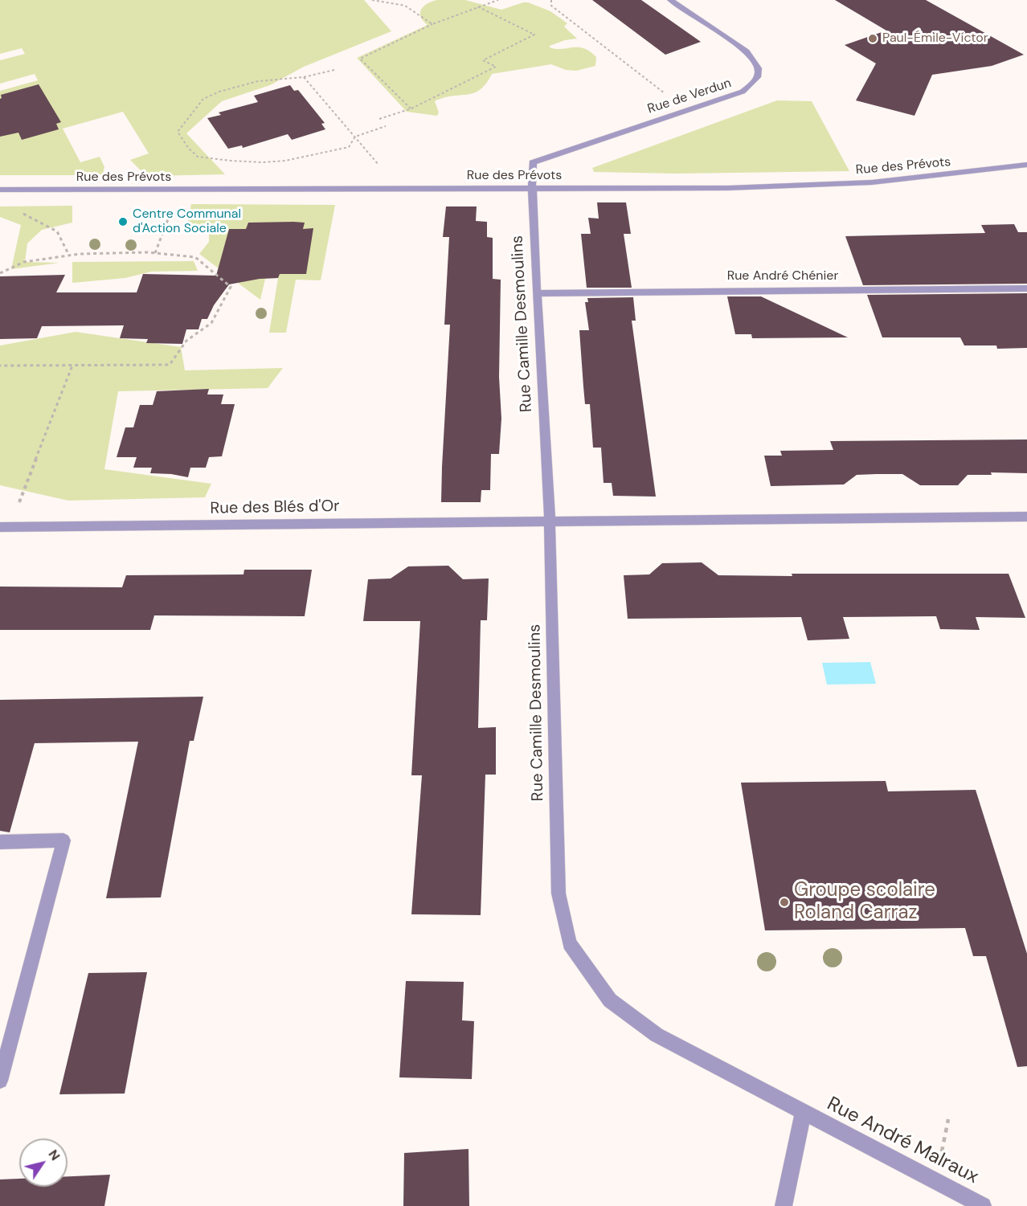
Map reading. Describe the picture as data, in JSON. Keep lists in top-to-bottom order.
{
  "streets": {
    "street": [
      "Rue de Verdun",
      "Rue des Prévots",
      "Rue André Chénier",
      "Rue Camille Desmoulins",
      "Rue des Blés d'Or",
      "Rue André Malraux"
    ]
  },
  "crossings": [
    ["Rue de Verdun", "Rue des Prévots"],
    ["Rue de Verdun", "Rue Camille Desmoulins"],
    ["Rue des Prévots", "Rue Camille Desmoulins"],
    ["Rue André Chénier", "Rue Camille Desmoulins"],
    ["Rue Camille Desmoulins", "Rue des Blés d'Or"],
    ["Rue Camille Desmoulins", "Rue André Malraux"]
  ],
  "places": ["Paul-Émile-Victor", "Centre Communal d'Action Sociale", "Groupe scolaire Roland Carraz"],
  "north": "top right"
}
